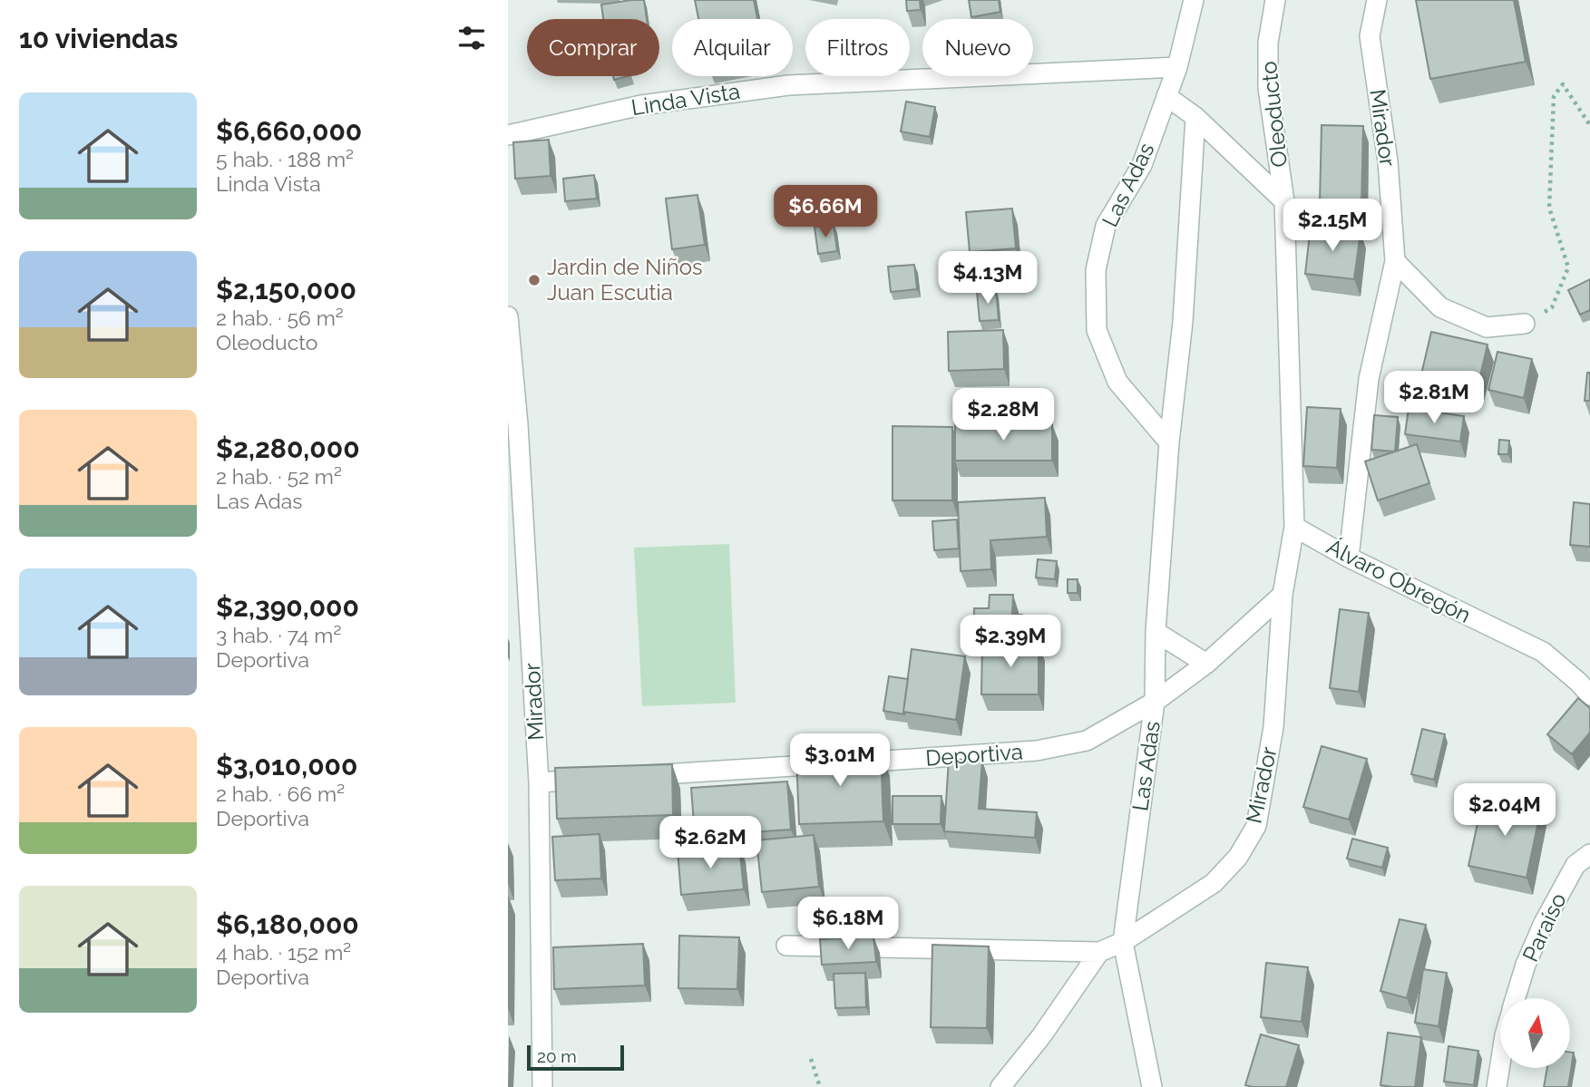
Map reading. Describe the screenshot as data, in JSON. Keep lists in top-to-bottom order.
{
  "streets": {
    "street": [
      "Linda Vista",
      "Oleoducto",
      "Mirador",
      "Las Adas",
      "Álvaro Obregón",
      "Deportiva",
      "Paraíso"
    ]
  },
  "crossings": [
    ["Linda Vista", "Las Adas"],
    ["Oleoducto", "Mirador"],
    ["Oleoducto", "Álvaro Obregón"],
    ["Mirador", "Las Adas"],
    ["Mirador", "Álvaro Obregón"],
    ["Mirador", "Deportiva"],
    ["Las Adas", "Deportiva"]
  ],
  "places": ["Jardin de Niños Juan Escutia"],
  "scale_bar": "20 m",
  "north": "top",
  "page": {
    "heading": "10 viviendas",
    "chip": [
      "Comprar",
      "Alquilar",
      "Filtros",
      "Nuevo"
    ],
    "list": [
      {
        "name": "$6,660,000",
        "note": "5 hab. · 188 m² · Linda Vista"
      },
      {
        "name": "$2,150,000",
        "note": "2 hab. · 56 m² · Oleoducto"
      },
      {
        "name": "$2,280,000",
        "note": "2 hab. · 52 m² · Las Adas"
      },
      {
        "name": "$2,390,000",
        "note": "3 hab. · 74 m² · Deportiva"
      },
      {
        "name": "$3,010,000",
        "note": "2 hab. · 66 m² · Deportiva"
      },
      {
        "name": "$6,180,000",
        "note": "4 hab. · 152 m² · Deportiva"
      }
    ],
    "price": [
      "$6.66M",
      "$2.15M",
      "$4.13M",
      "$2.81M",
      "$2.28M",
      "$2.39M",
      "$3.01M",
      "$2.04M",
      "$2.62M",
      "$6.18M"
    ],
    "scale": "20 m"
  }
}
